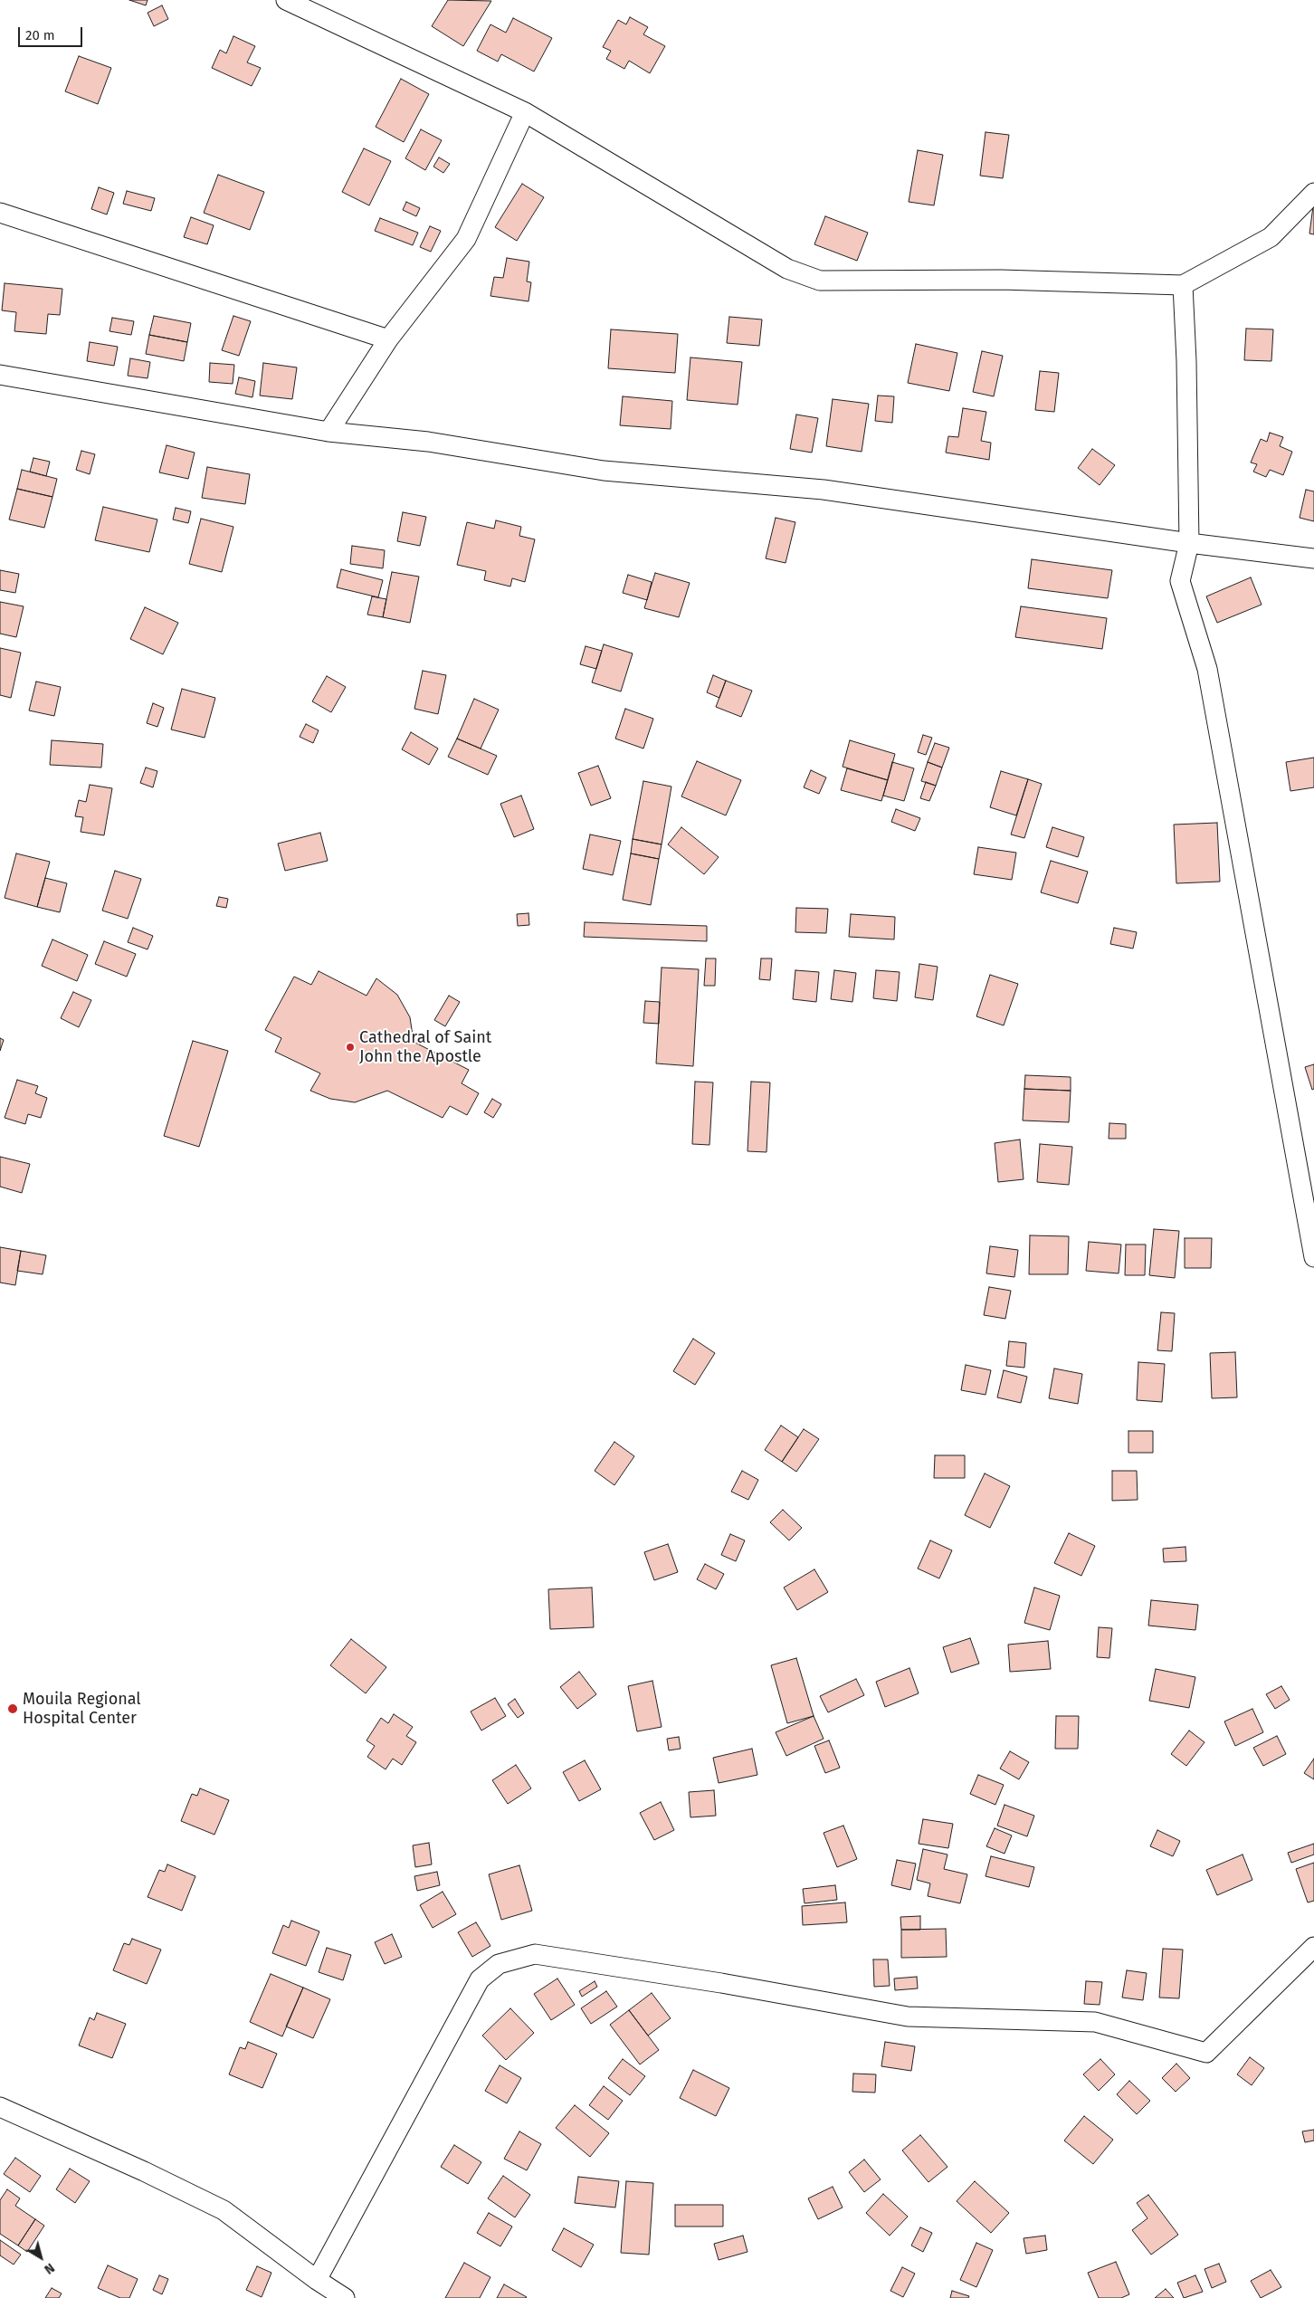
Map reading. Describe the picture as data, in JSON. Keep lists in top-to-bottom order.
{
  "places": ["Cathedral of Saint John the Apostle", "Mouila Regional Hospital Center"],
  "scale_bar": "20 m",
  "north": "bottom right"
}
